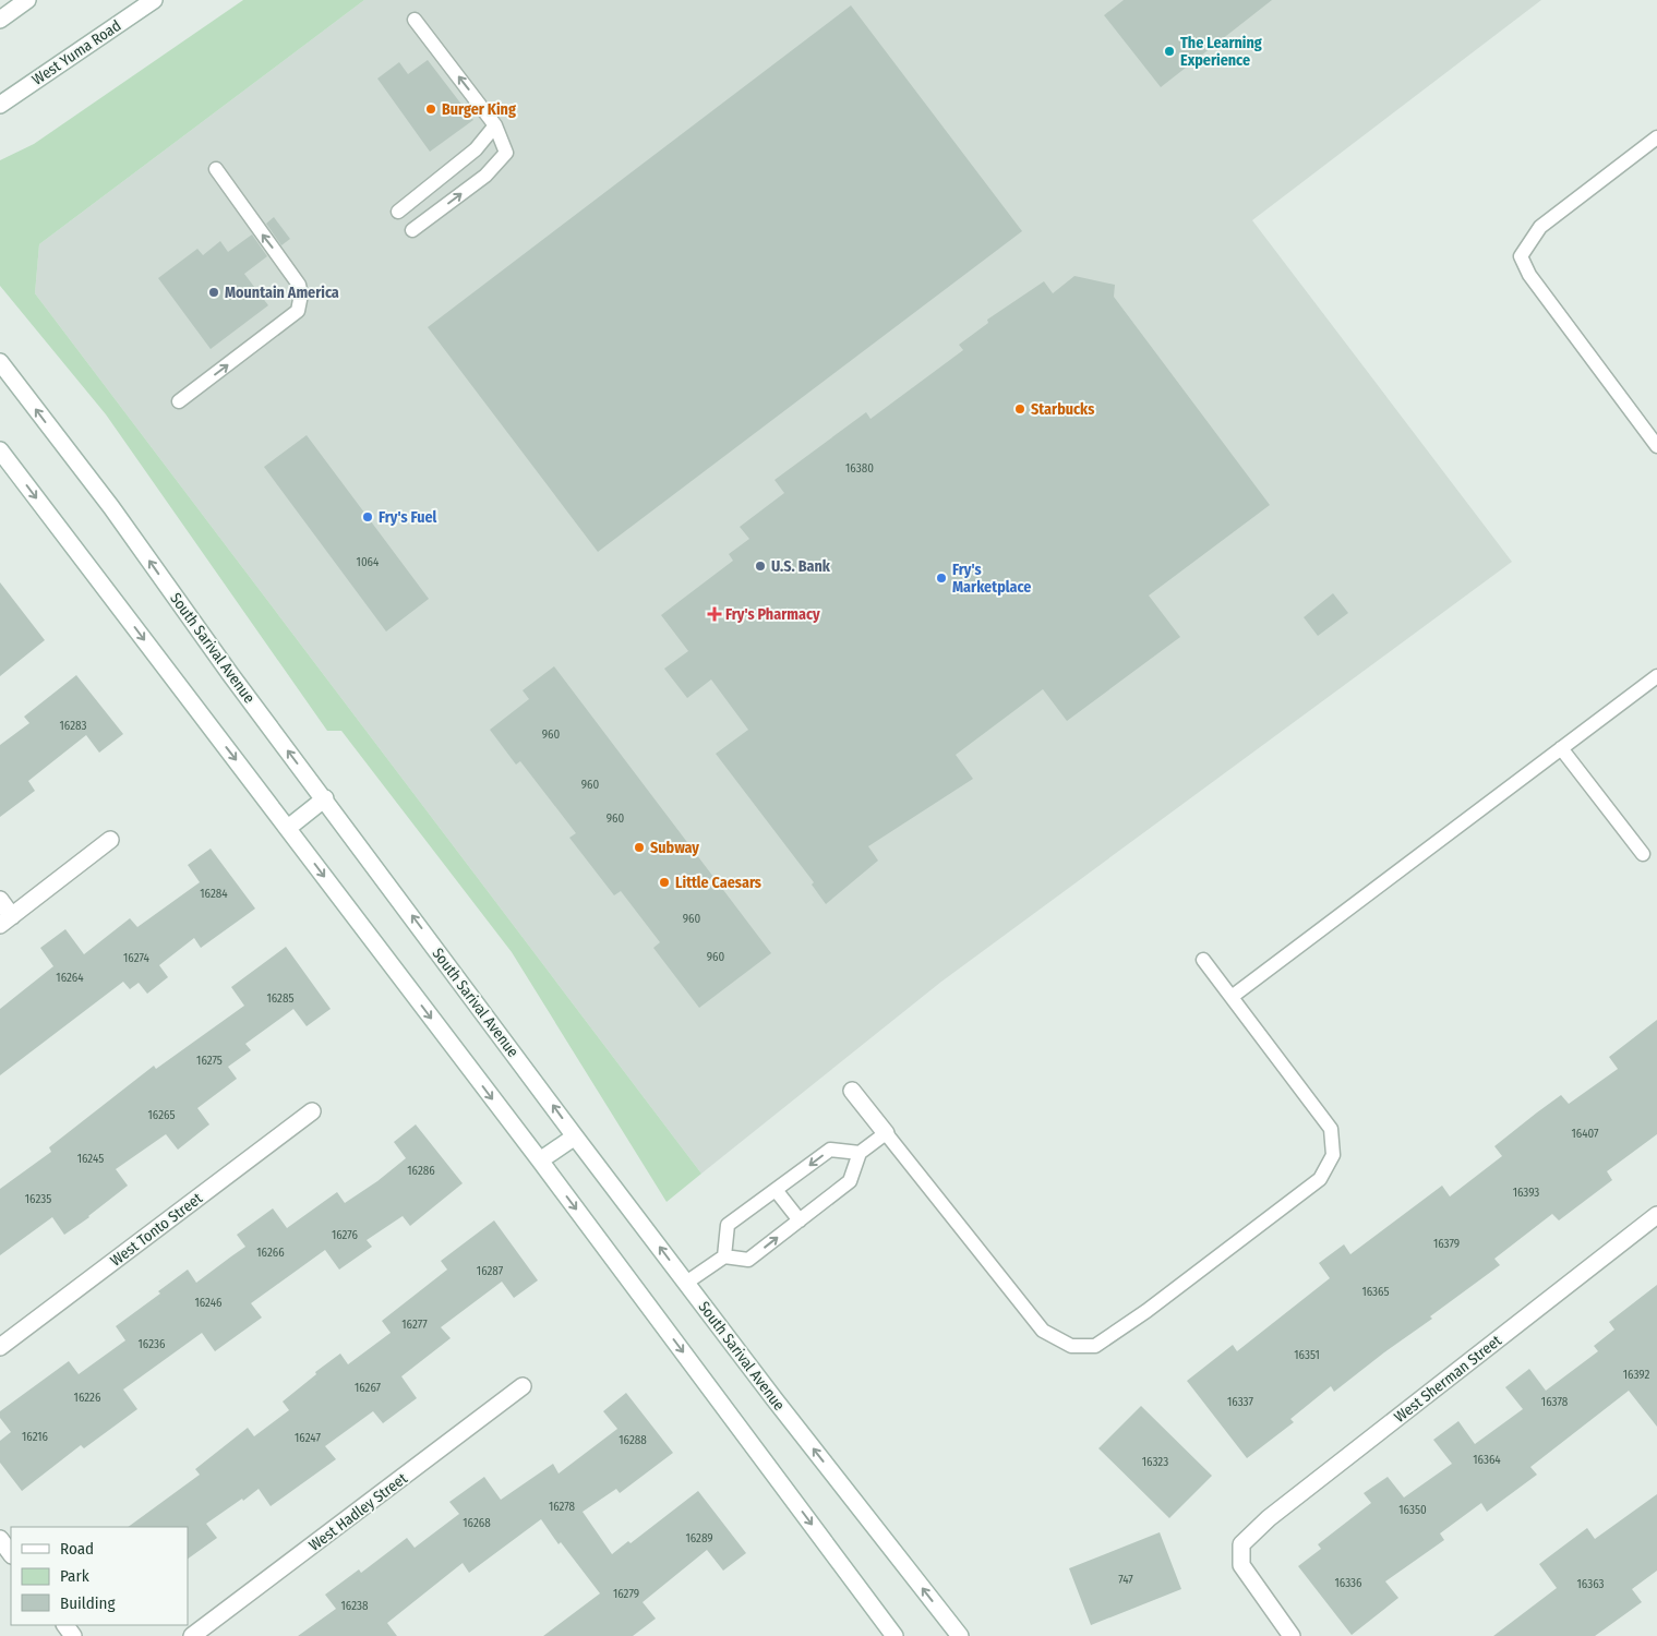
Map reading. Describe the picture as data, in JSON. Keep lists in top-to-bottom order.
{
  "streets": {
    "main road": [
      "West Yuma Road",
      "South Sarival Avenue",
      "West Tonto Street",
      "West Sherman Street",
      "West Hadley Street"
    ]
  },
  "places": {
    "other": [
      "The Learning Experience",
      "Burger King",
      "Mountain America",
      "Starbucks",
      "Fry's Fuel",
      "U.S. Bank",
      "Fry's Marketplace",
      "Subway",
      "Little Caesars"
    ],
    "health": ["Fry's Pharmacy"]
  },
  "house_numbers": [
    "16380",
    "1064",
    "16283",
    "960",
    "960",
    "960",
    "16284",
    "960",
    "960",
    "16274",
    "16264",
    "16285",
    "16275",
    "16265",
    "16407",
    "16245",
    "16286",
    "16393",
    "16235",
    "16276",
    "16379",
    "16266",
    "16287",
    "16365",
    "16246",
    "16277",
    "16236",
    "16351",
    "16392",
    "16267",
    "16226",
    "16337",
    "16378",
    "16216",
    "16247",
    "16288",
    "16364",
    "16323",
    "16278",
    "16350",
    "16268",
    "16289",
    "747",
    "16336",
    "16363",
    "16279",
    "16238"
  ],
  "legend": ["Road", "Park", "Building"]
}
